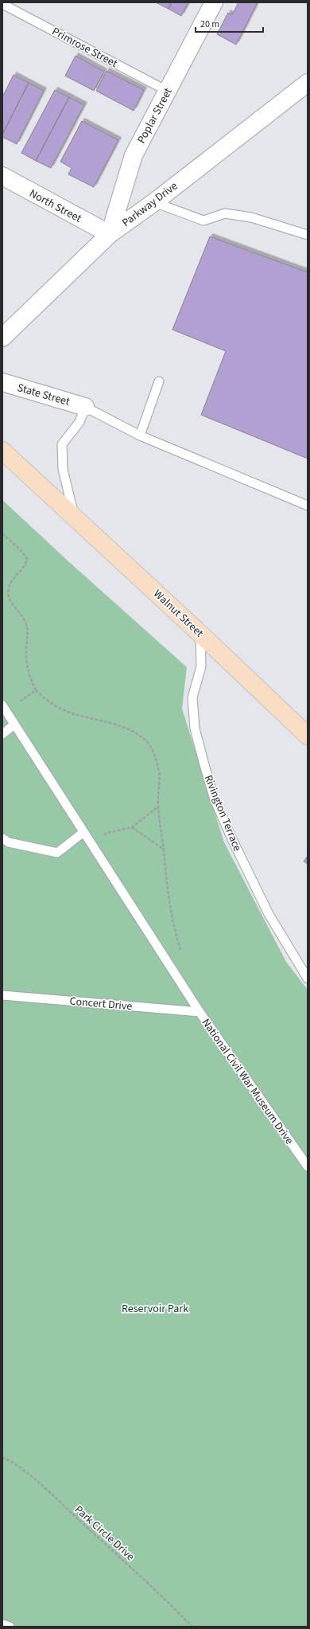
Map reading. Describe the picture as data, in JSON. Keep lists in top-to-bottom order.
{
  "streets": {
    "main road": ["Walnut Street"],
    "street": [
      "Poplar Street",
      "Parkway Drive",
      "North Street",
      "State Street"
    ],
    "lane": [
      "Primrose Street",
      "Rivington Terrace",
      "Concert Drive",
      "National Civil War Museum Drive"
    ],
    "path": ["Park Circle Drive"]
  },
  "crossings": [
    ["Primrose Street", "Poplar Street"],
    ["Poplar Street", "Parkway Drive"],
    ["Poplar Street", "North Street"],
    ["Parkway Drive", "North Street"],
    ["Walnut Street", "Rivington Terrace"],
    ["Concert Drive", "National Civil War Museum Drive"]
  ],
  "parks": ["Reservoir Park"],
  "scale_bar": "20 m"
}
